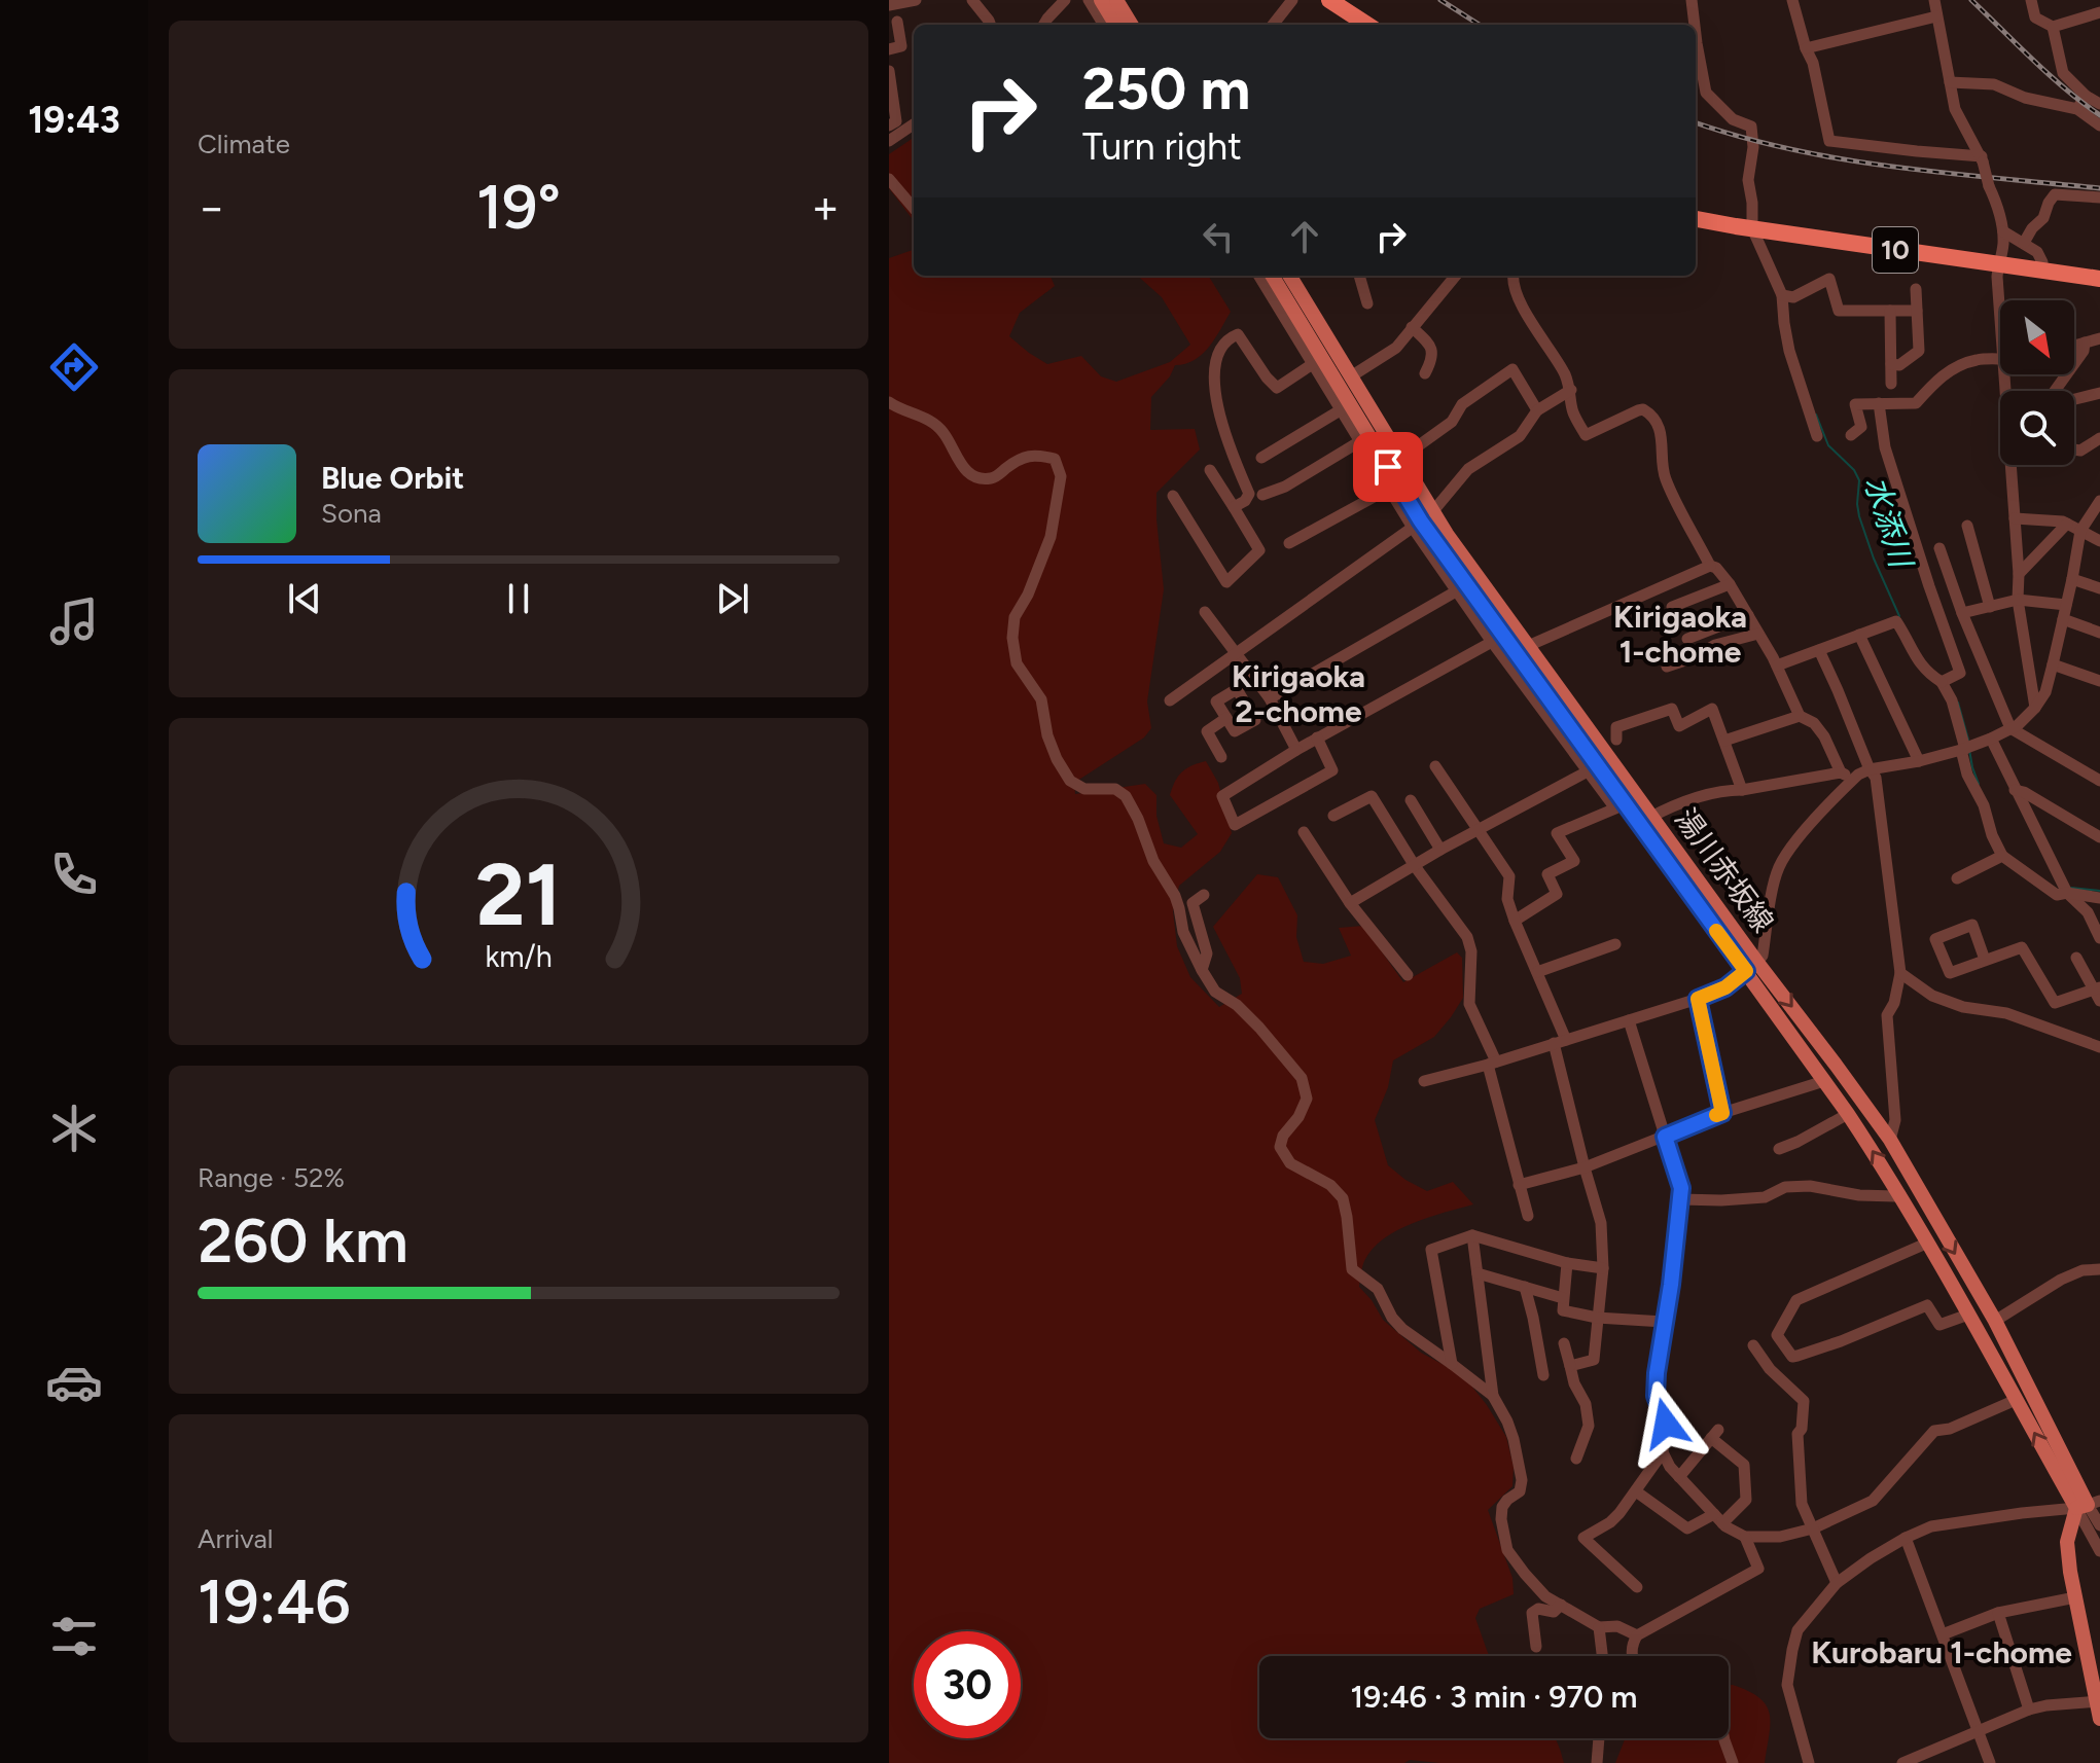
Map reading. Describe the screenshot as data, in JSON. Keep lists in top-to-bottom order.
{
  "streets": {
    "highway": ["10"],
    "main road": ["湯川赤坂線"]
  },
  "districts": ["Kirigaoka 1-chome", "Kirigaoka 2-chome", "Kurobaru 1-chome"],
  "water": ["水添川"],
  "north": "bottom right",
  "page": {
    "tabs": "19:43",
    "tile": [
      "Climate",
      ["Range · 52%", "260 km"],
      ["Arrival", "19:46"]
    ],
    "turn": ["250 m", "Turn right"],
    "heat": ["−", "19°", "+"],
    "song": ["Blue Orbit", "Sona"],
    "limit": "30",
    "trip": "19:46 · 3 min · 970 m",
    "gauge": ["21", "km/h"]
  }
}
